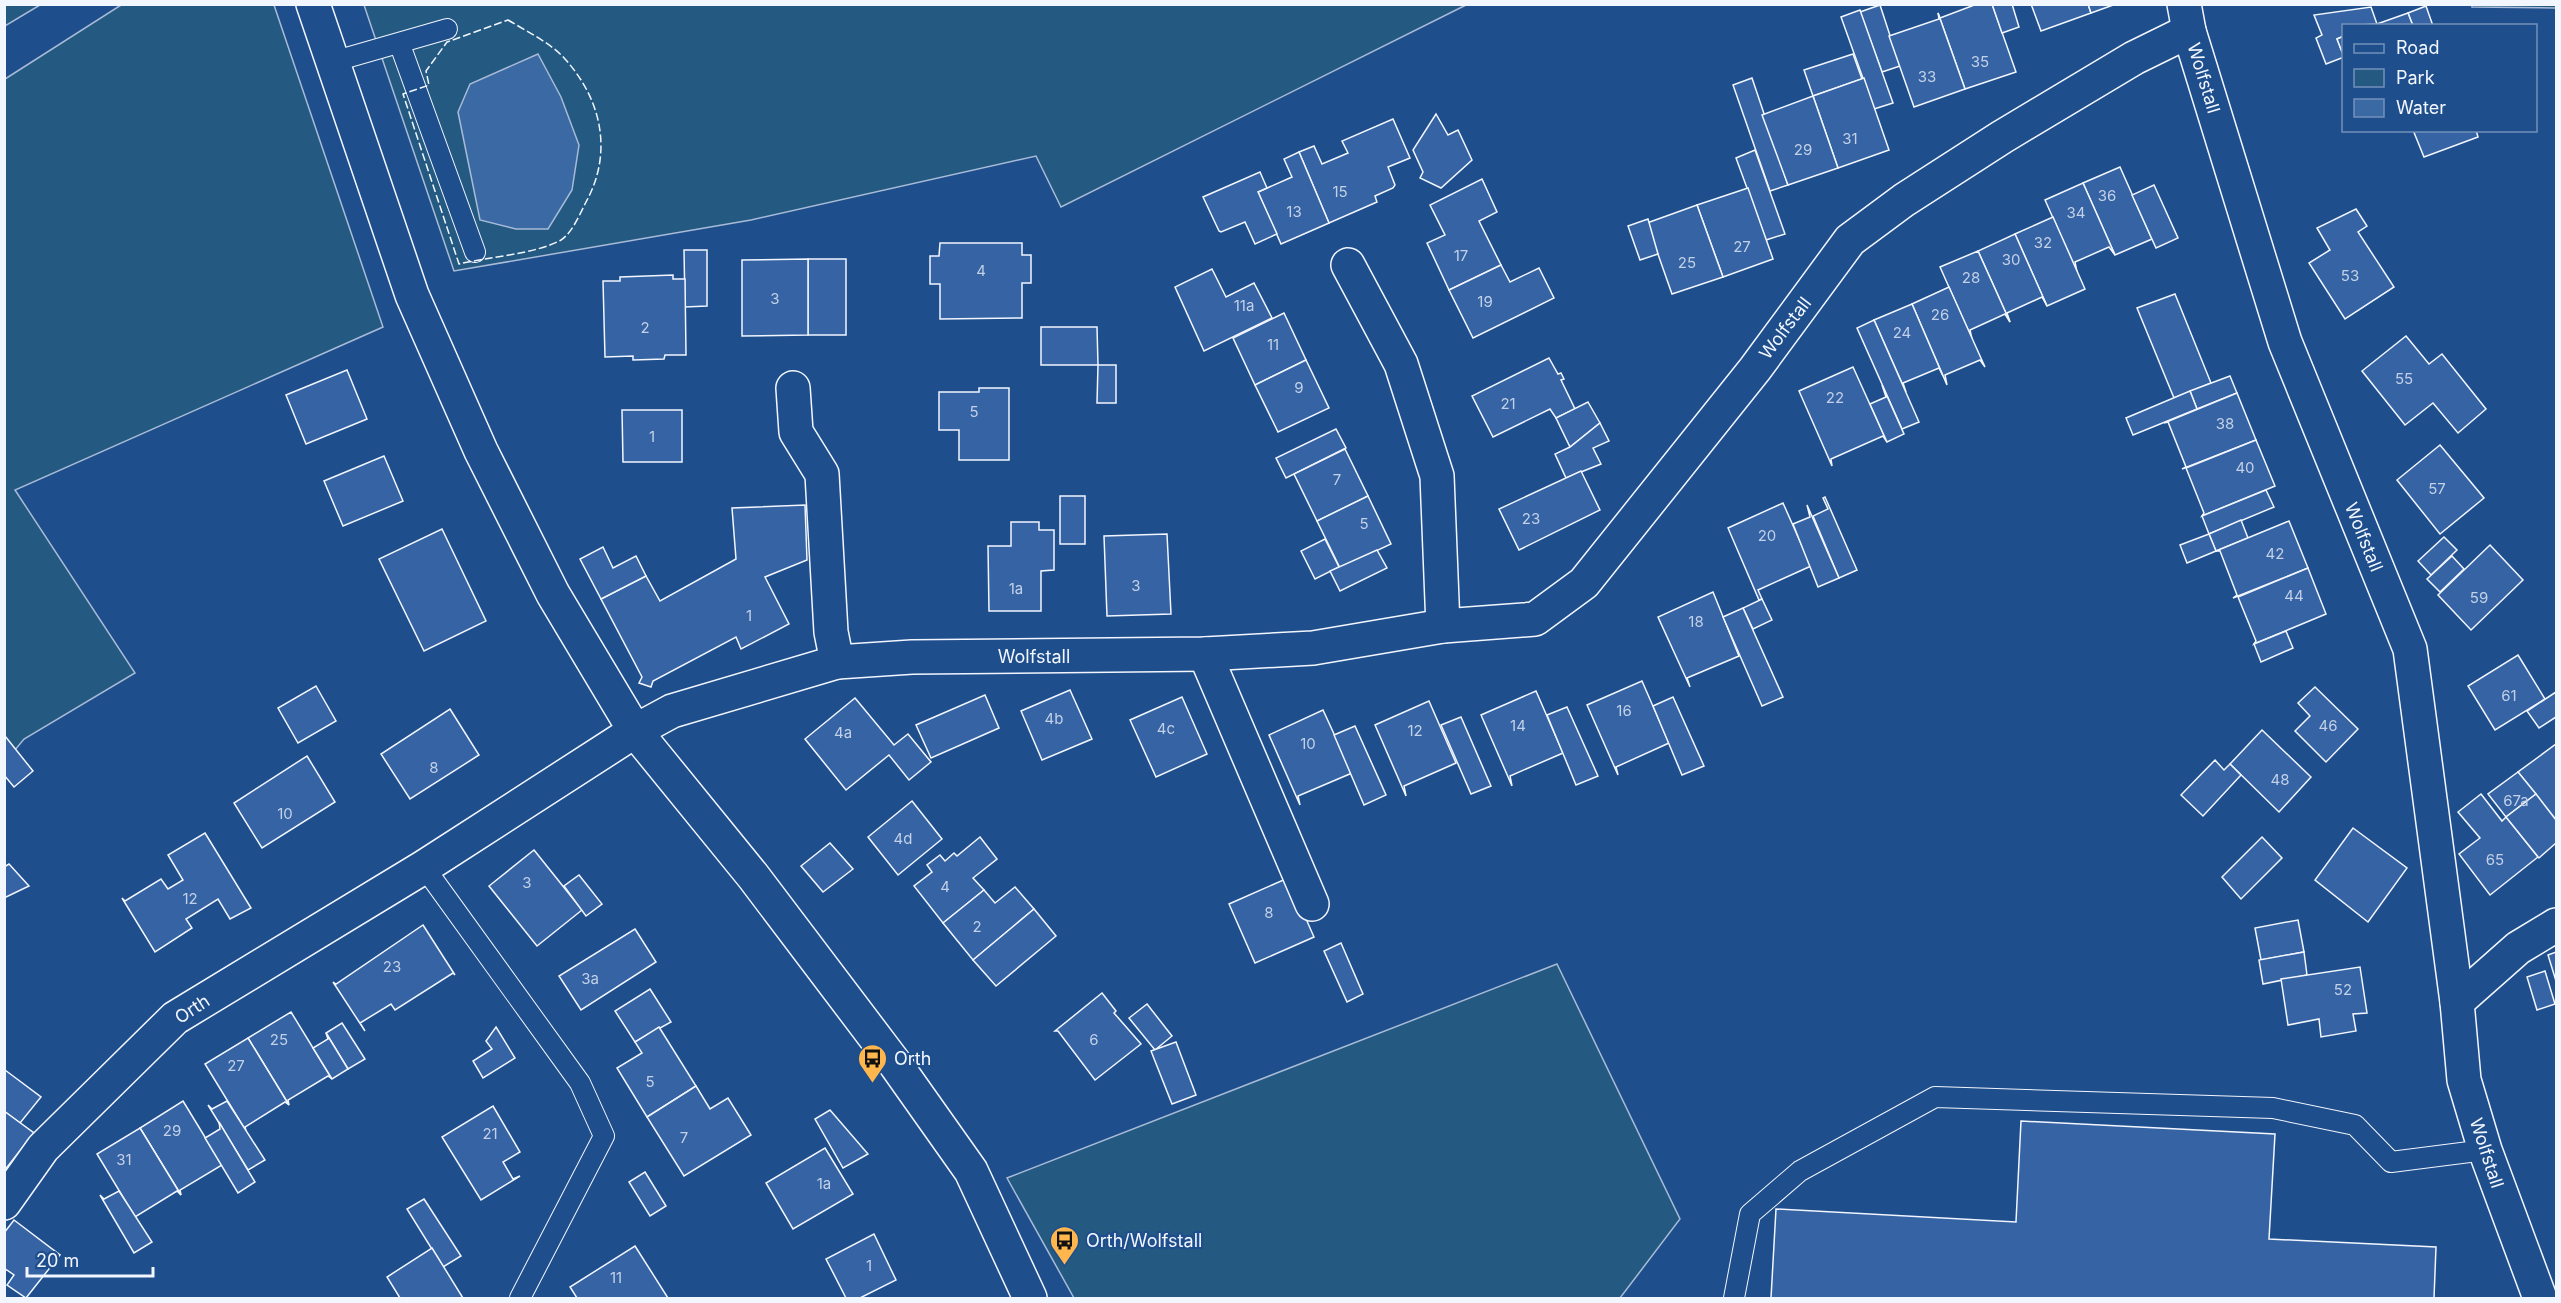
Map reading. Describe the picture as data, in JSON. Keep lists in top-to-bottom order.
{
  "streets": {
    "street": ["Wolfstall", "Orth"]
  },
  "crossings": [
    ["Wolfstall", "Orth"]
  ],
  "places": {
    "bus stop": ["Orth", "Orth/Wolfstall"]
  },
  "house_numbers": [
    "35",
    "33",
    "31",
    "29",
    "15",
    "36",
    "13",
    "34",
    "32",
    "27",
    "17",
    "30",
    "25",
    "4",
    "53",
    "28",
    "3",
    "19",
    "11a",
    "26",
    "2",
    "24",
    "11",
    "55",
    "9",
    "22",
    "21",
    "5",
    "38",
    "1",
    "40",
    "7",
    "57",
    "23",
    "5",
    "20",
    "42",
    "3",
    "1a",
    "44",
    "59",
    "1",
    "18",
    "61",
    "16",
    "4b",
    "14",
    "46",
    "4c",
    "12",
    "4a",
    "10",
    "8",
    "48",
    "67a",
    "10",
    "4d",
    "65",
    "3",
    "4",
    "12",
    "8",
    "2",
    "23",
    "3a",
    "52",
    "25",
    "6",
    "27",
    "5",
    "29",
    "21",
    "7",
    "31",
    "1a",
    "1",
    "11"
  ],
  "legend": ["Road", "Park", "Water"],
  "scale_bar": "20 m"
}
